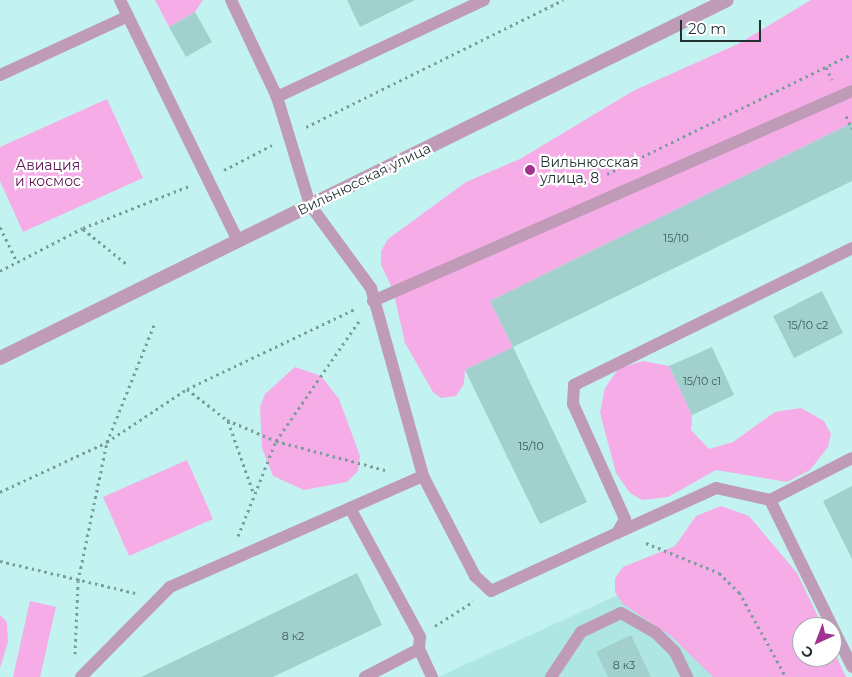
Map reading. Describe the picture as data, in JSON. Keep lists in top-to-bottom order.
{
  "streets": {
    "street": ["Вильнюсская улица"]
  },
  "parks": ["Авиация и космос"],
  "places": ["Вильнюсская улица, 8"],
  "house_numbers": [
    "15/10",
    "15/10 с2",
    "15/10 с1",
    "15/10",
    "8 к2",
    "8 к3"
  ],
  "scale_bar": "20 m",
  "north": "bottom left"
}
